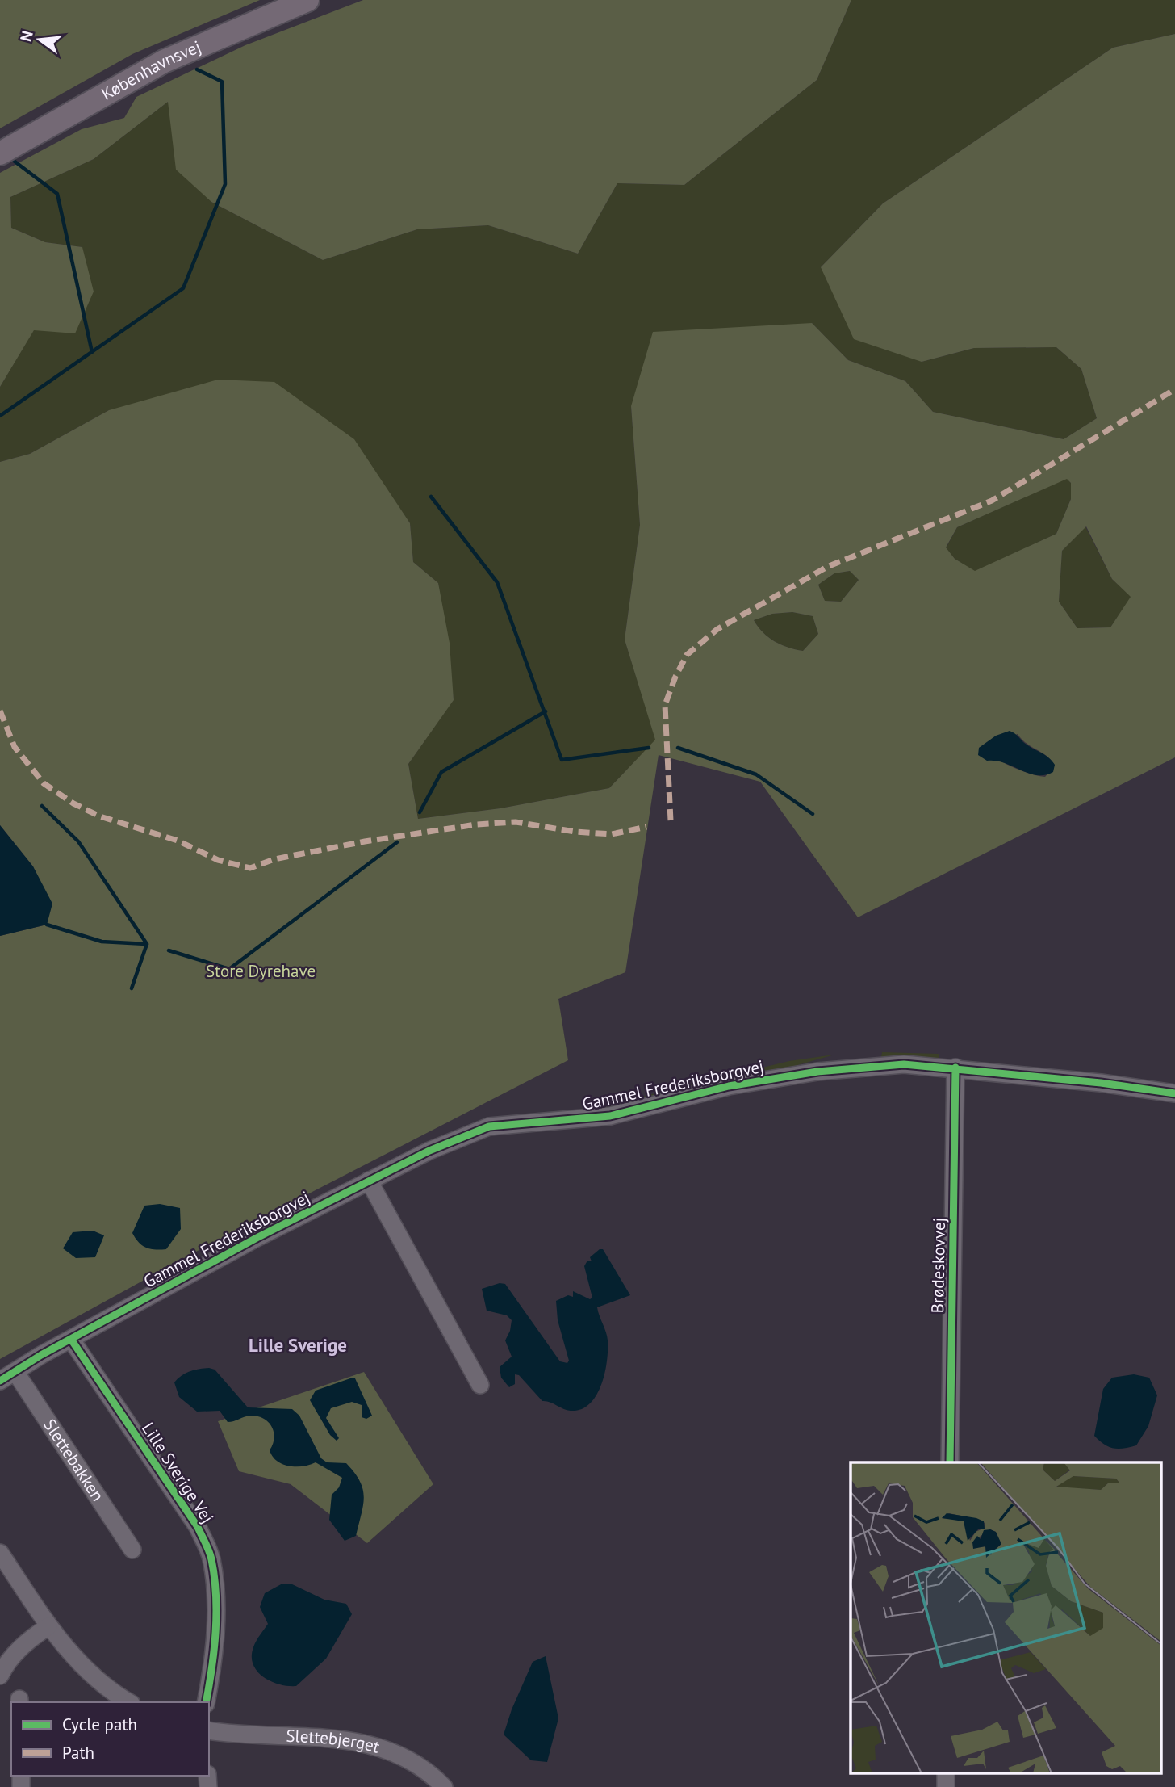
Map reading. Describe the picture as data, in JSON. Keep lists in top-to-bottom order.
{
  "streets": {
    "main road": ["Københavnsvej"],
    "street": [
      "Gammel Frederiksborgvej",
      "Brødeskovvej",
      "Slettebakken",
      "Lille Sverige Vej",
      "Slettebjerget"
    ]
  },
  "crossings": [
    ["Gammel Frederiksborgvej", "Brødeskovvej"],
    ["Gammel Frederiksborgvej", "Slettebakken"],
    ["Gammel Frederiksborgvej", "Lille Sverige Vej"]
  ],
  "districts": ["Lille Sverige"],
  "parks": ["Store Dyrehave"],
  "legend": ["Cycle path", "Path"],
  "north": "left"
}
